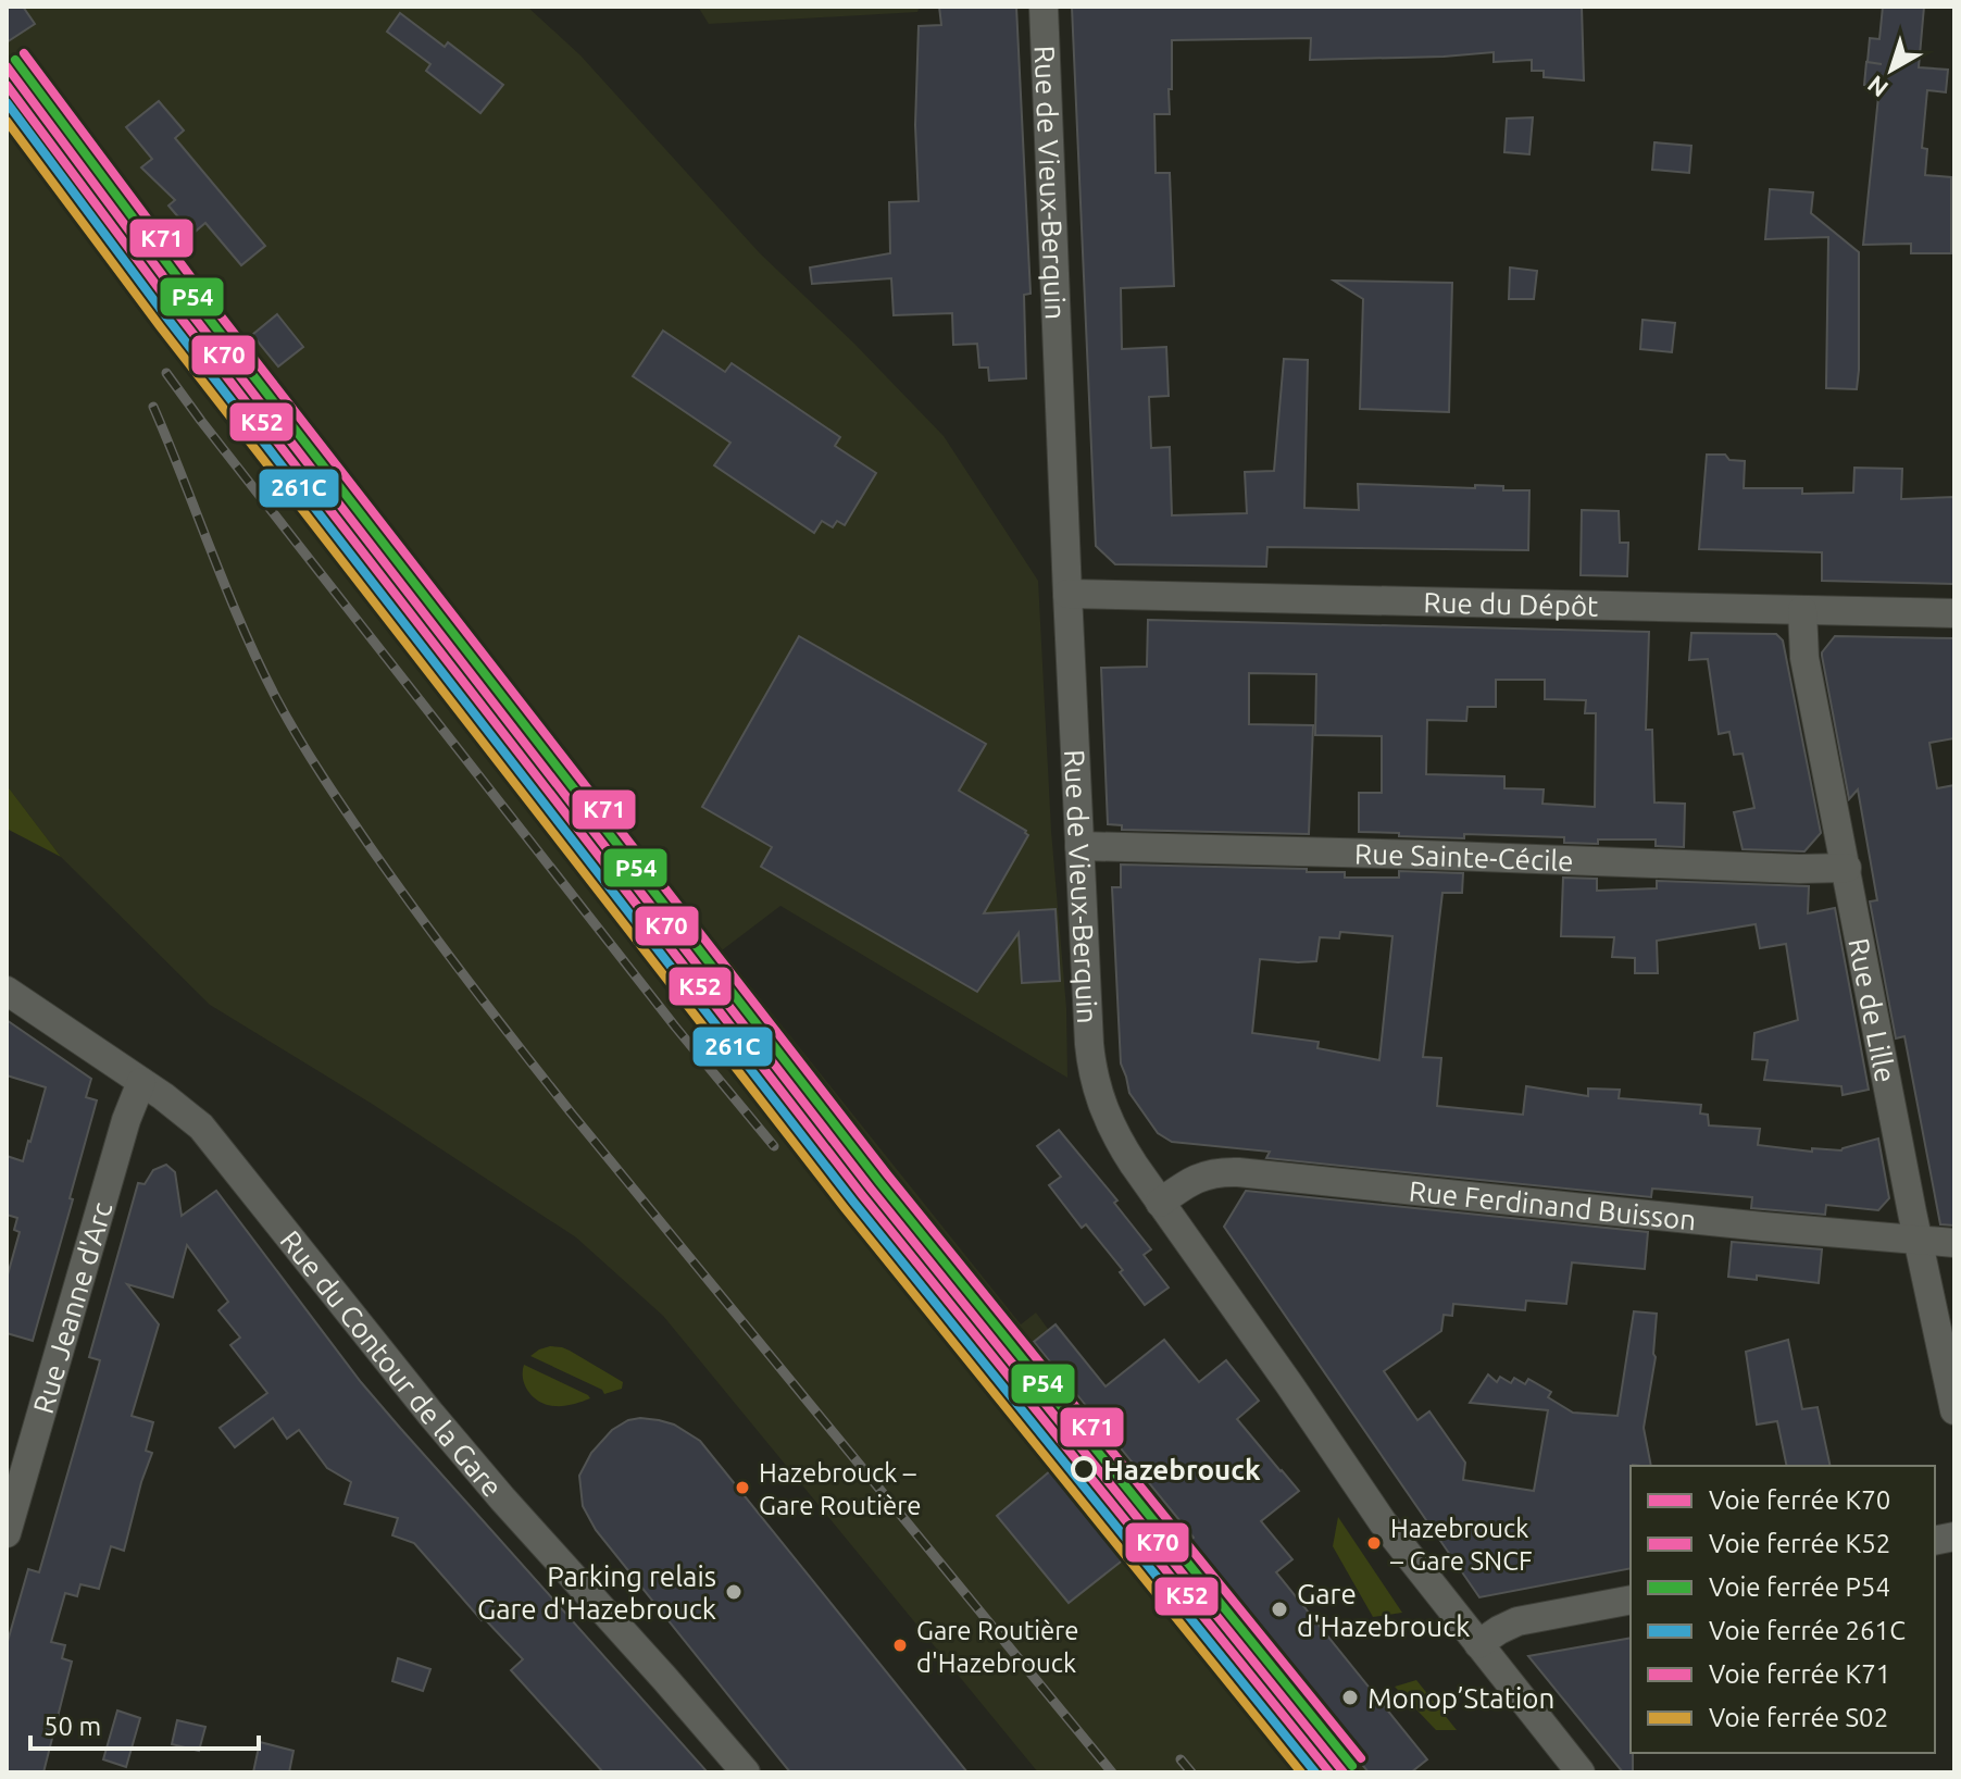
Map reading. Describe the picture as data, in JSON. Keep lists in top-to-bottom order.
{
  "streets": {
    "street": [
      "Rue de Vieux-Berquin",
      "Rue du Dépôt",
      "Rue Sainte-Cécile",
      "Rue de Lille",
      "Rue Ferdinand Buisson",
      "Rue Jeanne d'Arc",
      "Rue du Contour de la Gare"
    ]
  },
  "crossings": [
    ["Rue de Vieux-Berquin", "Rue du Dépôt"],
    ["Rue de Vieux-Berquin", "Rue Sainte-Cécile"],
    ["Rue de Vieux-Berquin", "Rue Ferdinand Buisson"],
    ["Rue du Dépôt", "Rue de Lille"],
    ["Rue Sainte-Cécile", "Rue de Lille"],
    ["Rue de Lille", "Rue Ferdinand Buisson"],
    ["Rue Jeanne d'Arc", "Rue du Contour de la Gare"]
  ],
  "places": [
    "Hazebrouck",
    "Hazebrouck – Gare Routière",
    "Hazebrouck – Gare SNCF",
    "Parking relais Gare d'Hazebrouck",
    "Gare d'Hazebrouck",
    "Gare Routière d'Hazebrouck",
    "Monop’Station"
  ],
  "lines": [
    "rail line K71",
    "rail line P54",
    "rail line K70",
    "rail line K52",
    "rail line 261C",
    "rail line S02"
  ],
  "legend": [
    "Voie ferrée K70",
    "Voie ferrée K52",
    "Voie ferrée P54",
    "Voie ferrée 261C",
    "Voie ferrée K71",
    "Voie ferrée S02"
  ],
  "scale_bar": "50 m",
  "north": "bottom left"
}
